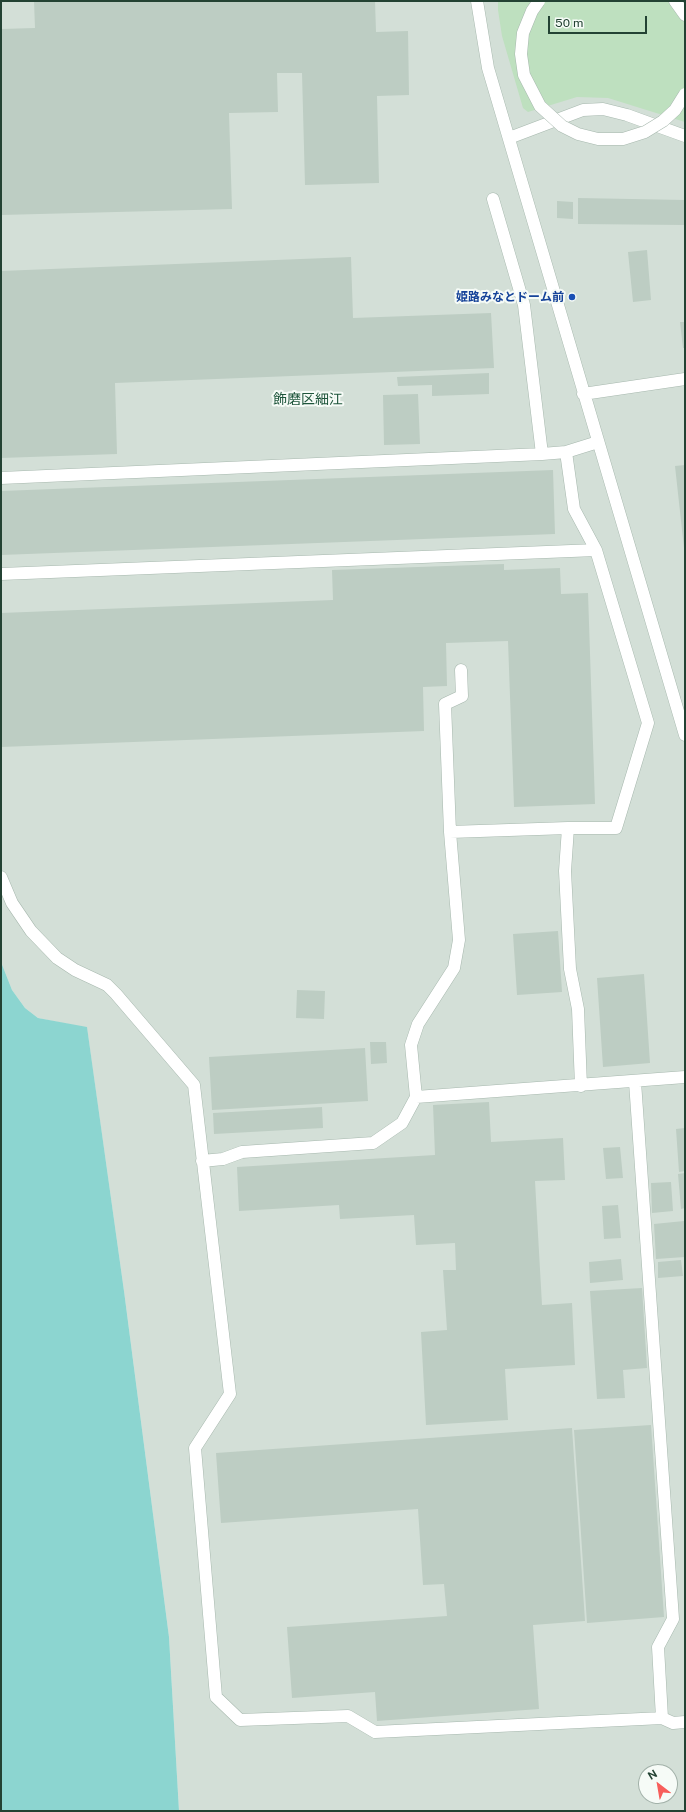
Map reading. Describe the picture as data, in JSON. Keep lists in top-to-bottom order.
{
  "districts": ["飾磨区細江"],
  "places": ["姫路みなとドーム前"],
  "scale_bar": "50 m",
  "north": "top left"
}
